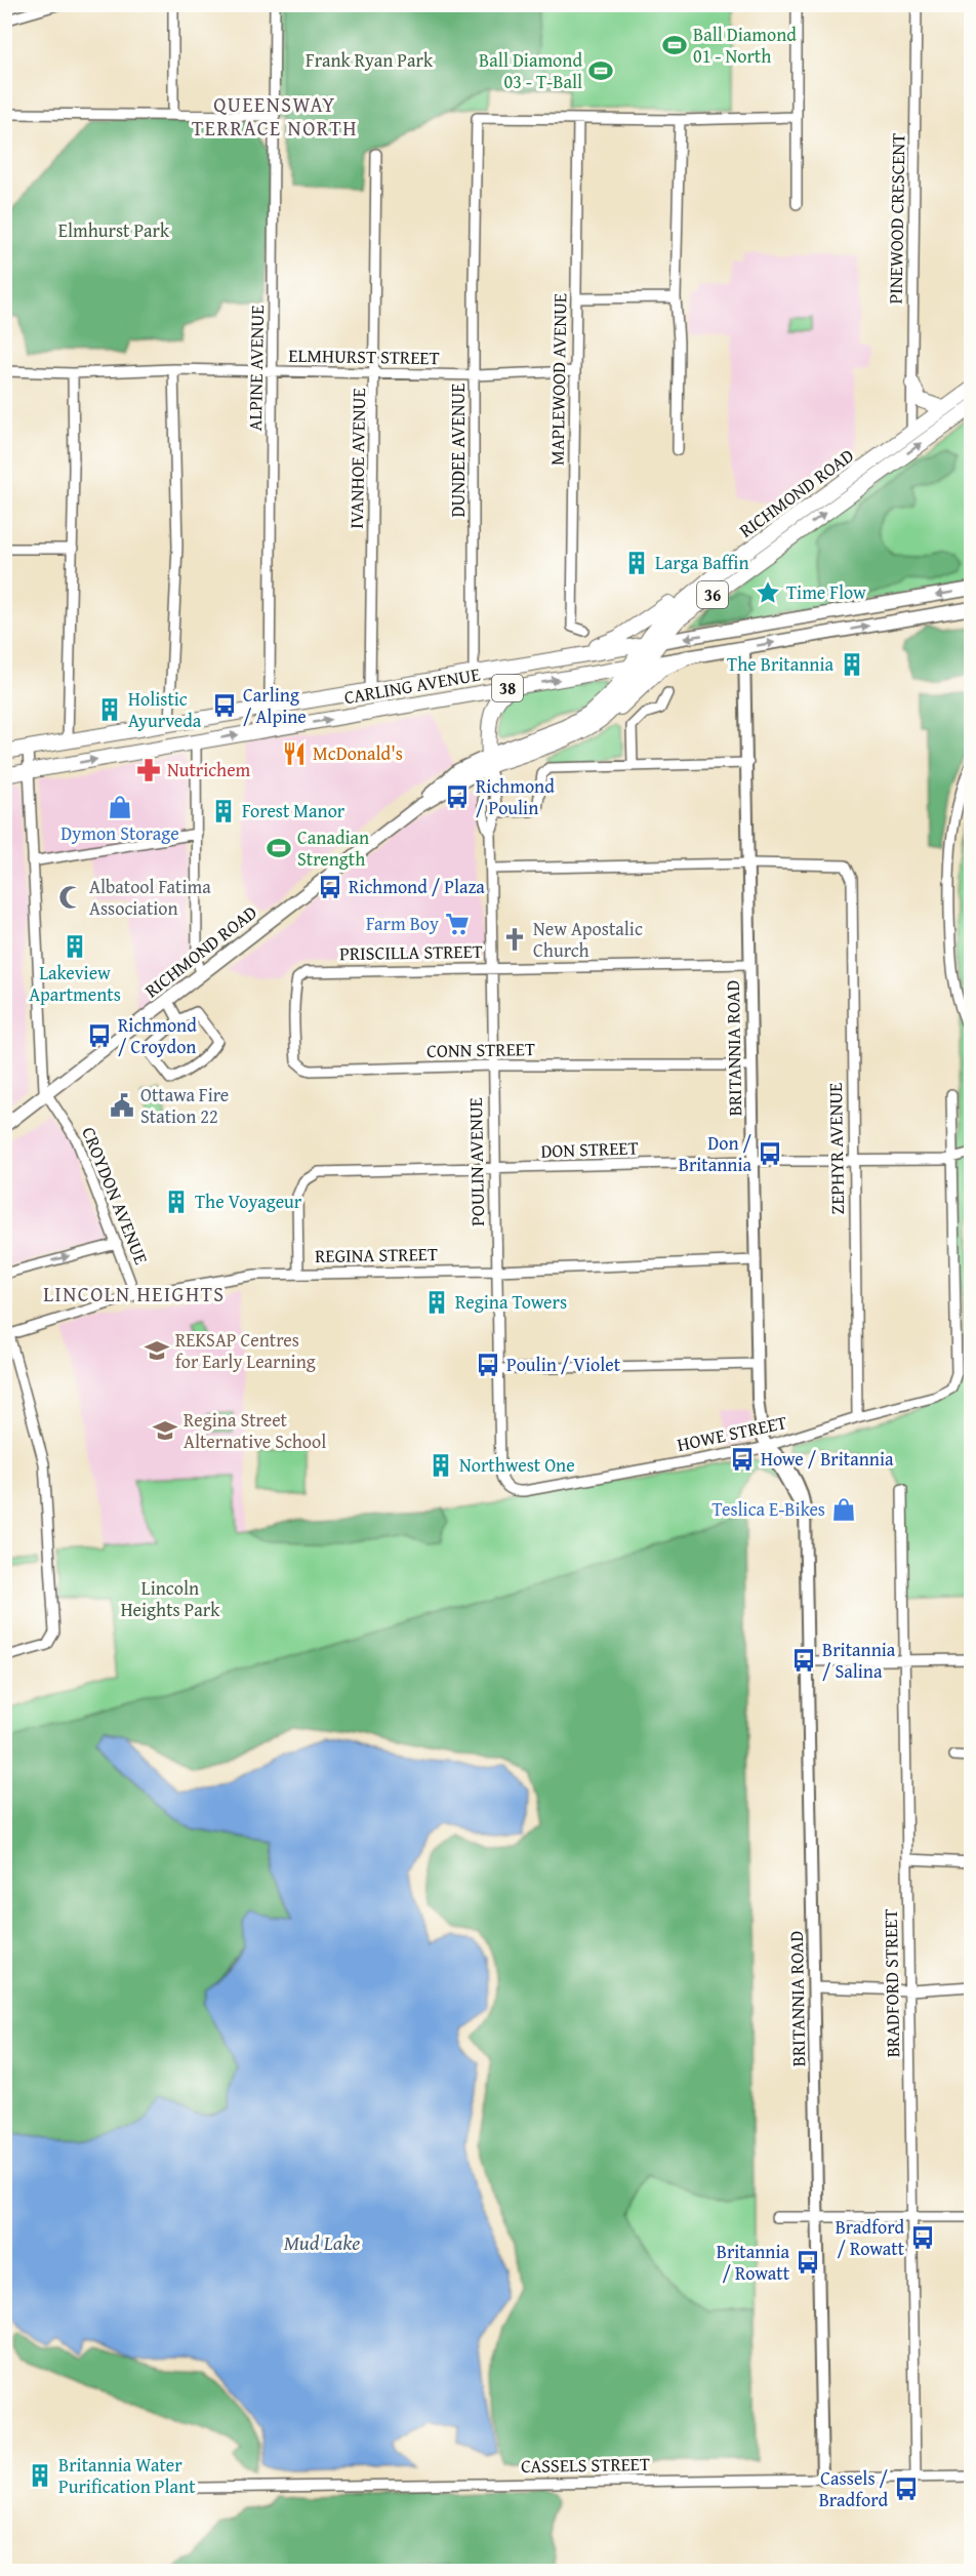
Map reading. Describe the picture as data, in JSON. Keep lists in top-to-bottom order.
{
  "streets": {
    "main road": [
      "RICHMOND ROAD",
      "36",
      "CARLING AVENUE",
      "38",
      "POULIN AVENUE"
    ],
    "street": [
      "PINEWOOD CRESCENT",
      "ELMHURST STREET",
      "ALPINE AVENUE",
      "MAPLEWOOD AVENUE",
      "DUNDEE AVENUE",
      "IVANHOE AVENUE",
      "PRISCILLA STREET",
      "BRITANNIA ROAD",
      "CONN STREET",
      "ZEPHYR AVENUE",
      "DON STREET",
      "CROYDON AVENUE",
      "REGINA STREET",
      "HOWE STREET",
      "BRADFORD STREET",
      "CASSELS STREET"
    ]
  },
  "crossings": [
    ["PINEWOOD CRESCENT", "RICHMOND ROAD"],
    ["ELMHURST STREET", "ALPINE AVENUE"],
    ["ELMHURST STREET", "MAPLEWOOD AVENUE"],
    ["ELMHURST STREET", "DUNDEE AVENUE"],
    ["ELMHURST STREET", "IVANHOE AVENUE"],
    ["ALPINE AVENUE", "CARLING AVENUE"],
    ["MAPLEWOOD AVENUE", "DUNDEE AVENUE"],
    ["DUNDEE AVENUE", "CARLING AVENUE"],
    ["IVANHOE AVENUE", "CARLING AVENUE"],
    ["RICHMOND ROAD", "CARLING AVENUE"],
    ["RICHMOND ROAD", "POULIN AVENUE"],
    ["RICHMOND ROAD", "CROYDON AVENUE"],
    ["CARLING AVENUE", "BRITANNIA ROAD"],
    ["CARLING AVENUE", "CROYDON AVENUE"],
    ["PRISCILLA STREET", "BRITANNIA ROAD"],
    ["PRISCILLA STREET", "CONN STREET"],
    ["PRISCILLA STREET", "POULIN AVENUE"],
    ["BRITANNIA ROAD", "CONN STREET"],
    ["BRITANNIA ROAD", "ZEPHYR AVENUE"],
    ["BRITANNIA ROAD", "DON STREET"],
    ["BRITANNIA ROAD", "REGINA STREET"],
    ["BRITANNIA ROAD", "HOWE STREET"],
    ["BRITANNIA ROAD", "CASSELS STREET"],
    ["CONN STREET", "POULIN AVENUE"],
    ["ZEPHYR AVENUE", "DON STREET"],
    ["ZEPHYR AVENUE", "HOWE STREET"],
    ["DON STREET", "POULIN AVENUE"],
    ["DON STREET", "REGINA STREET"],
    ["DON STREET", "HOWE STREET"],
    ["POULIN AVENUE", "REGINA STREET"],
    ["POULIN AVENUE", "HOWE STREET"],
    ["CROYDON AVENUE", "REGINA STREET"],
    ["BRADFORD STREET", "CASSELS STREET"]
  ],
  "districts": ["QUEENSWAY TERRACE NORTH", "LINCOLN HEIGHTS"],
  "water": ["Mud Lake"],
  "parks": ["Frank Ryan Park", "Elmhurst Park", "Lincoln Heights Park"],
  "places": {
    "sports": ["Ball Diamond 01 - North", "Ball Diamond 03 - T-Ball", "Canadian Strength"],
    "building": [
      "Larga Baffin",
      "The Britannia",
      "Holistic Ayurveda",
      "Forest Manor",
      "Lakeview Apartments",
      "The Voyageur",
      "Regina Towers",
      "Northwest One",
      "Britannia Water Purification Plant"
    ],
    "place": ["Time Flow"],
    "bus stop": [
      "Carling / Alpine",
      "Richmond / Poulin",
      "Richmond / Plaza",
      "Richmond / Croydon",
      "Don / Britannia",
      "Poulin / Violet",
      "Howe / Britannia",
      "Britannia / Salina",
      "Bradford / Rowatt",
      "Britannia / Rowatt",
      "Cassels / Bradford"
    ],
    "restaurant": ["McDonald's"],
    "pharmacy": ["Nutrichem"],
    "shop": ["Dymon Storage", "Teslica E-Bikes"],
    "mosque": ["Albatool Fatima Association"],
    "supermarket": ["Farm Boy"],
    "church": ["New Apostalic Church"],
    "public building": ["Ottawa Fire Station 22"],
    "school or university": ["REKSAP Centres for Early Learning", "Regina Street Alternative School"]
  }
}
